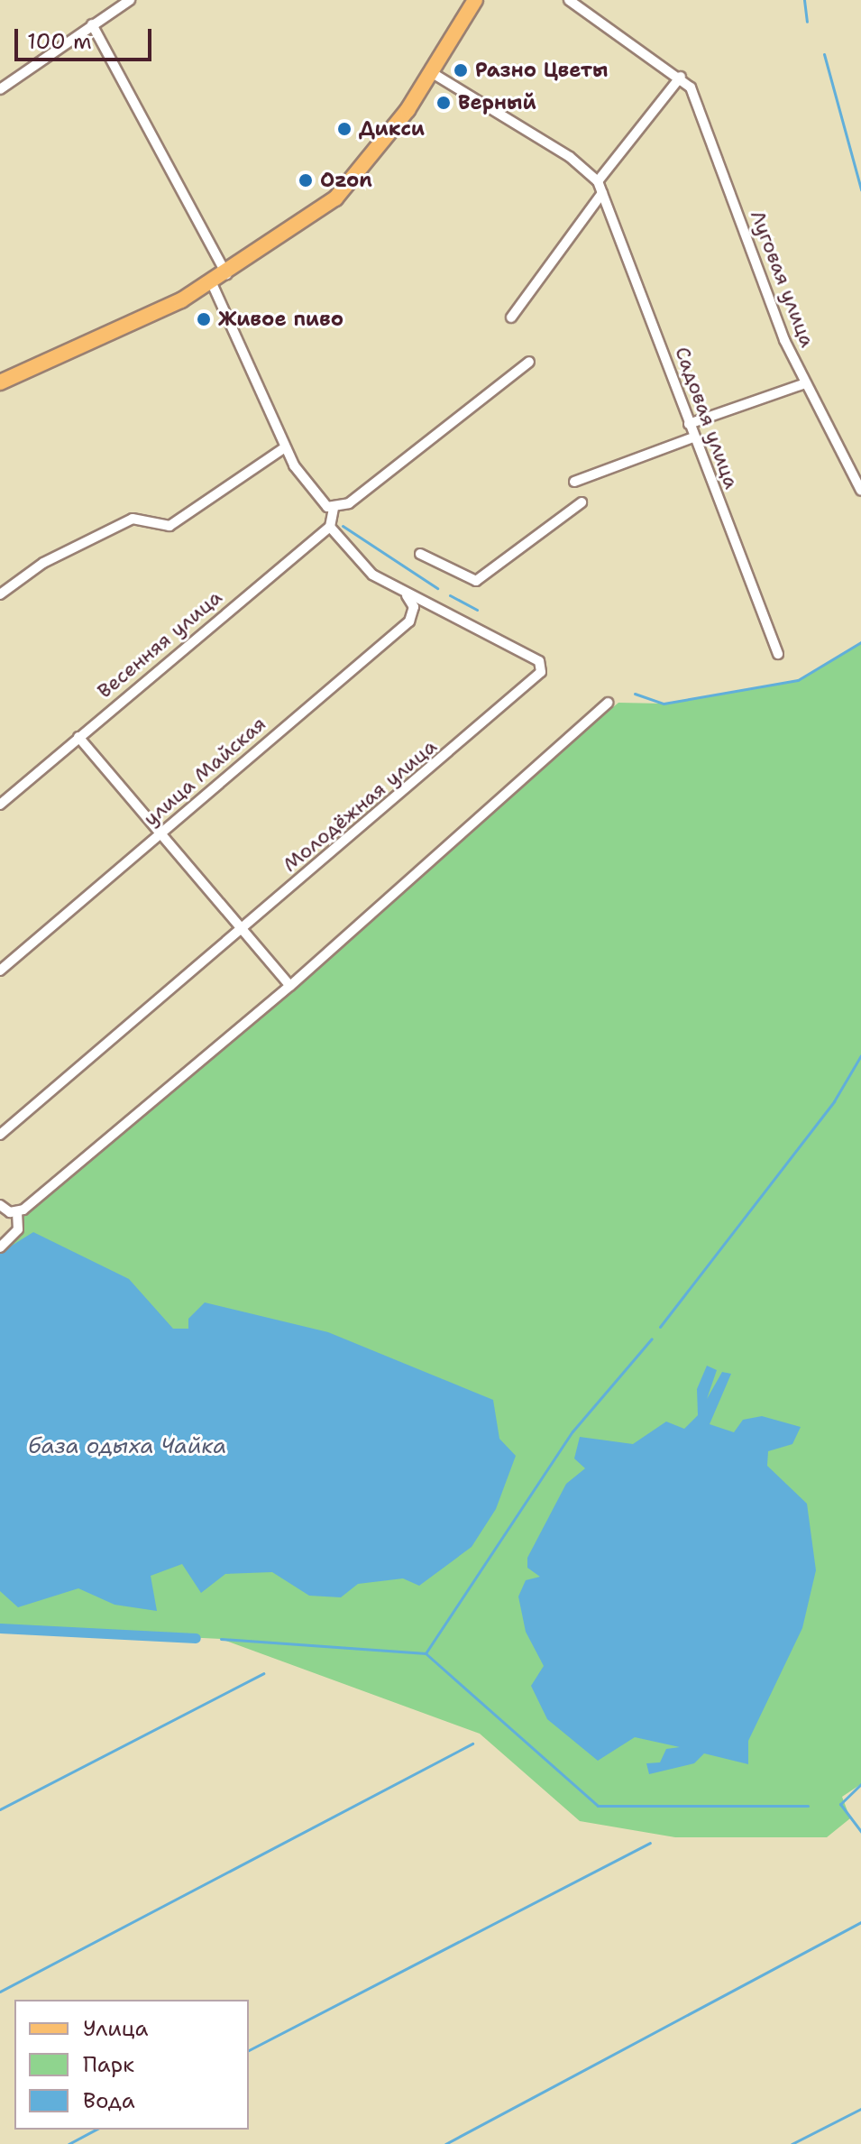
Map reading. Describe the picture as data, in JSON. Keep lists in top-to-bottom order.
{
  "streets": {
    "street": [
      "Луговая улица",
      "Садовая улица",
      "Весенняя улица",
      "улица Майская",
      "Молодёжная улица"
    ]
  },
  "crossings": [
    ["Весенняя улица", "Молодёжная улица"],
    ["улица Майская", "Молодёжная улица"]
  ],
  "water": ["база одыха Чайка"],
  "places": [
    "Разно Цветы",
    "Верный",
    "Дикси",
    "Ozon",
    "Живое пиво"
  ],
  "legend": ["Улица", "Парк", "Вода"],
  "scale_bar": "100 m"
}
